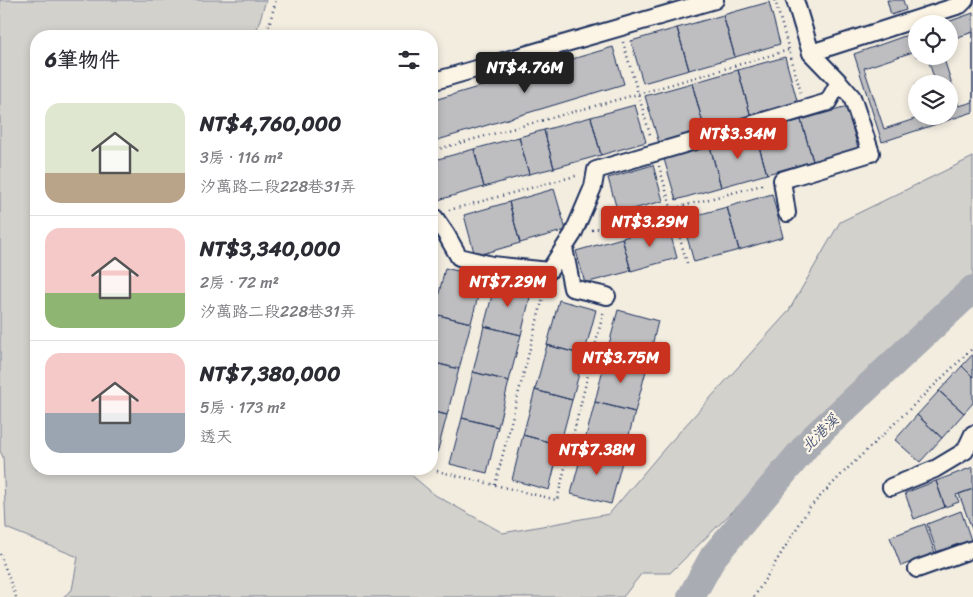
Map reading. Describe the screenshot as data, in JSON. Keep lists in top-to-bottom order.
{
  "water": ["北港溪"],
  "page": {
    "heading": "6筆物件",
    "price": [
      "NT$4.76M",
      "NT$3.34M",
      "NT$3.29M",
      "NT$7.29M",
      "NT$3.75M",
      "NT$7.38M"
    ],
    "list": [
      {
        "name": "NT$4,760,000",
        "note": "3房 · 116 m² · 汐萬路二段228巷31弄"
      },
      {
        "name": "NT$3,340,000",
        "note": "2房 · 72 m² · 汐萬路二段228巷31弄"
      },
      {
        "name": "NT$7,380,000",
        "note": "5房 · 173 m² · 透天"
      }
    ]
  }
}
